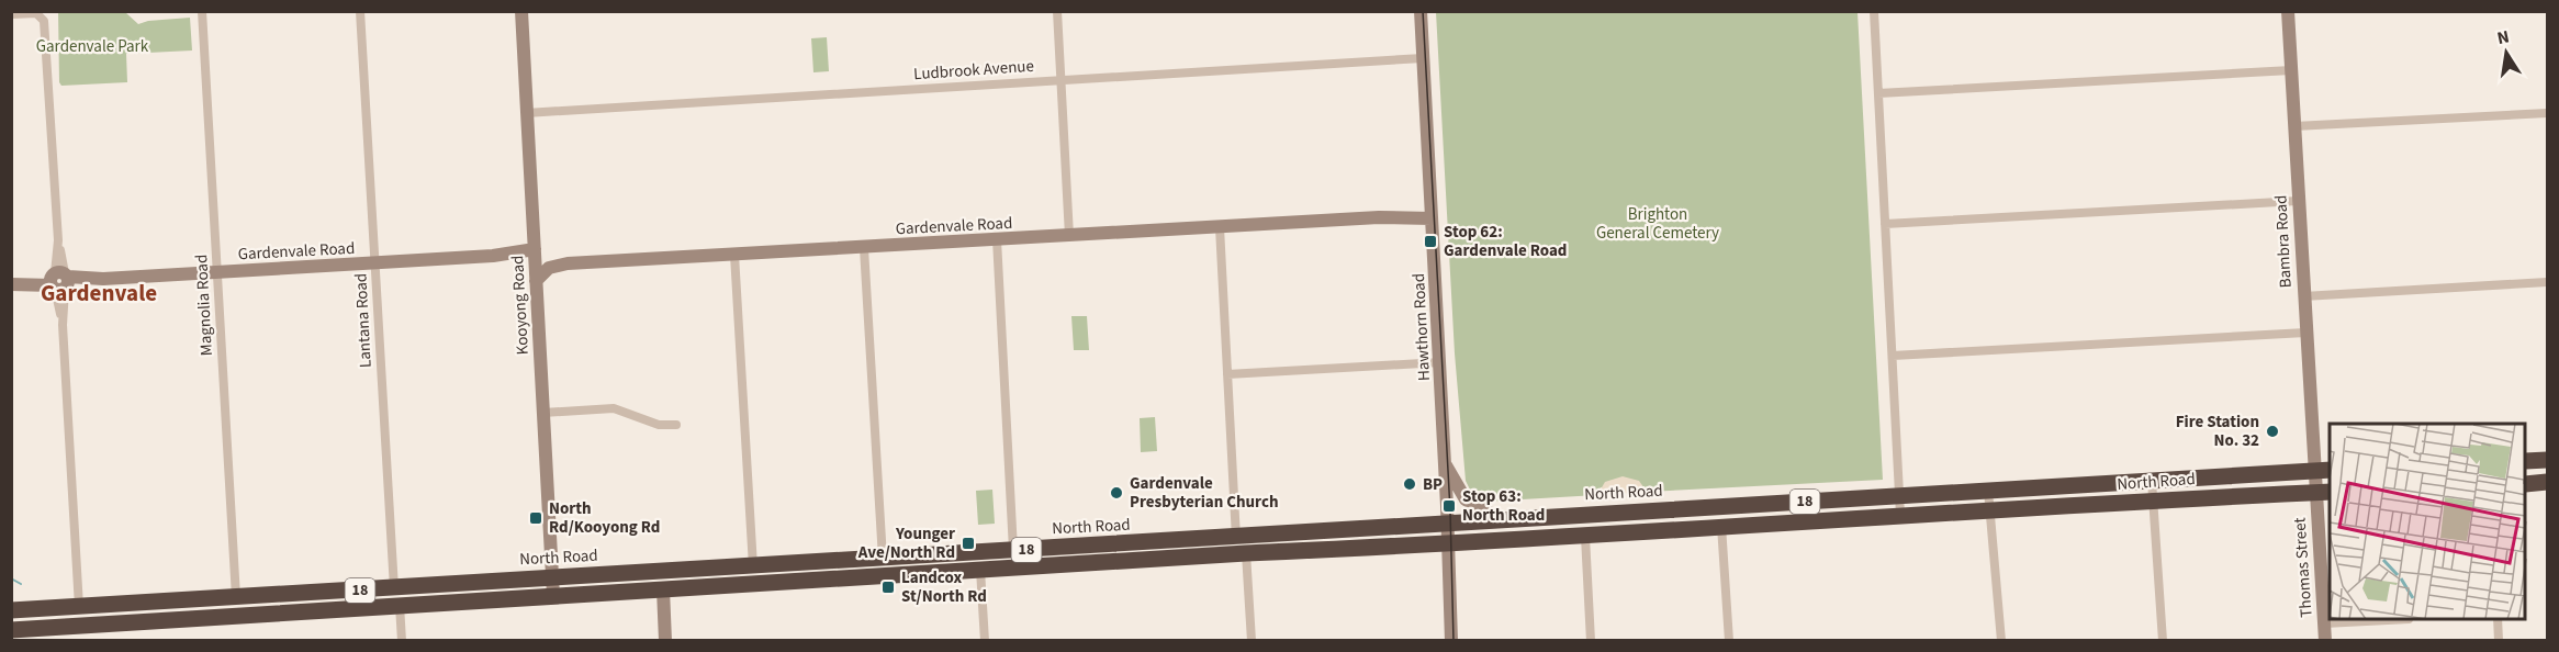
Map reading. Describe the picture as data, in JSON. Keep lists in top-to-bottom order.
{
  "streets": {
    "highway": ["North Road", "18"],
    "street": [
      "Ludbrook Avenue",
      "Gardenvale Road",
      "Bambra Road",
      "Magnolia Road",
      "Kooyong Road",
      "Lantana Road",
      "Hawthorn Road",
      "Thomas Street"
    ]
  },
  "crossings": [
    ["Ludbrook Avenue", "Kooyong Road"],
    ["Ludbrook Avenue", "Hawthorn Road"],
    ["Gardenvale Road", "Magnolia Road"],
    ["Gardenvale Road", "Kooyong Road"],
    ["Gardenvale Road", "Lantana Road"],
    ["Gardenvale Road", "Hawthorn Road"],
    ["Bambra Road", "North Road"],
    ["Bambra Road", "Thomas Street"],
    ["Magnolia Road", "North Road"],
    ["Kooyong Road", "North Road"],
    ["Lantana Road", "North Road"],
    ["Hawthorn Road", "North Road"],
    ["North Road", "Thomas Street"]
  ],
  "districts": ["Gardenvale"],
  "parks": ["Gardenvale Park", "Brighton General Cemetery"],
  "places": {
    "transit": [
      "Stop 62: Gardenvale Road",
      "Stop 63: North Road",
      "North Rd/Kooyong Rd",
      "Younger Ave/North Rd",
      "Landcox St/North Rd"
    ],
    "other": ["Fire Station No. 32", "BP", "Gardenvale Presbyterian Church"]
  },
  "north": "top"
}
